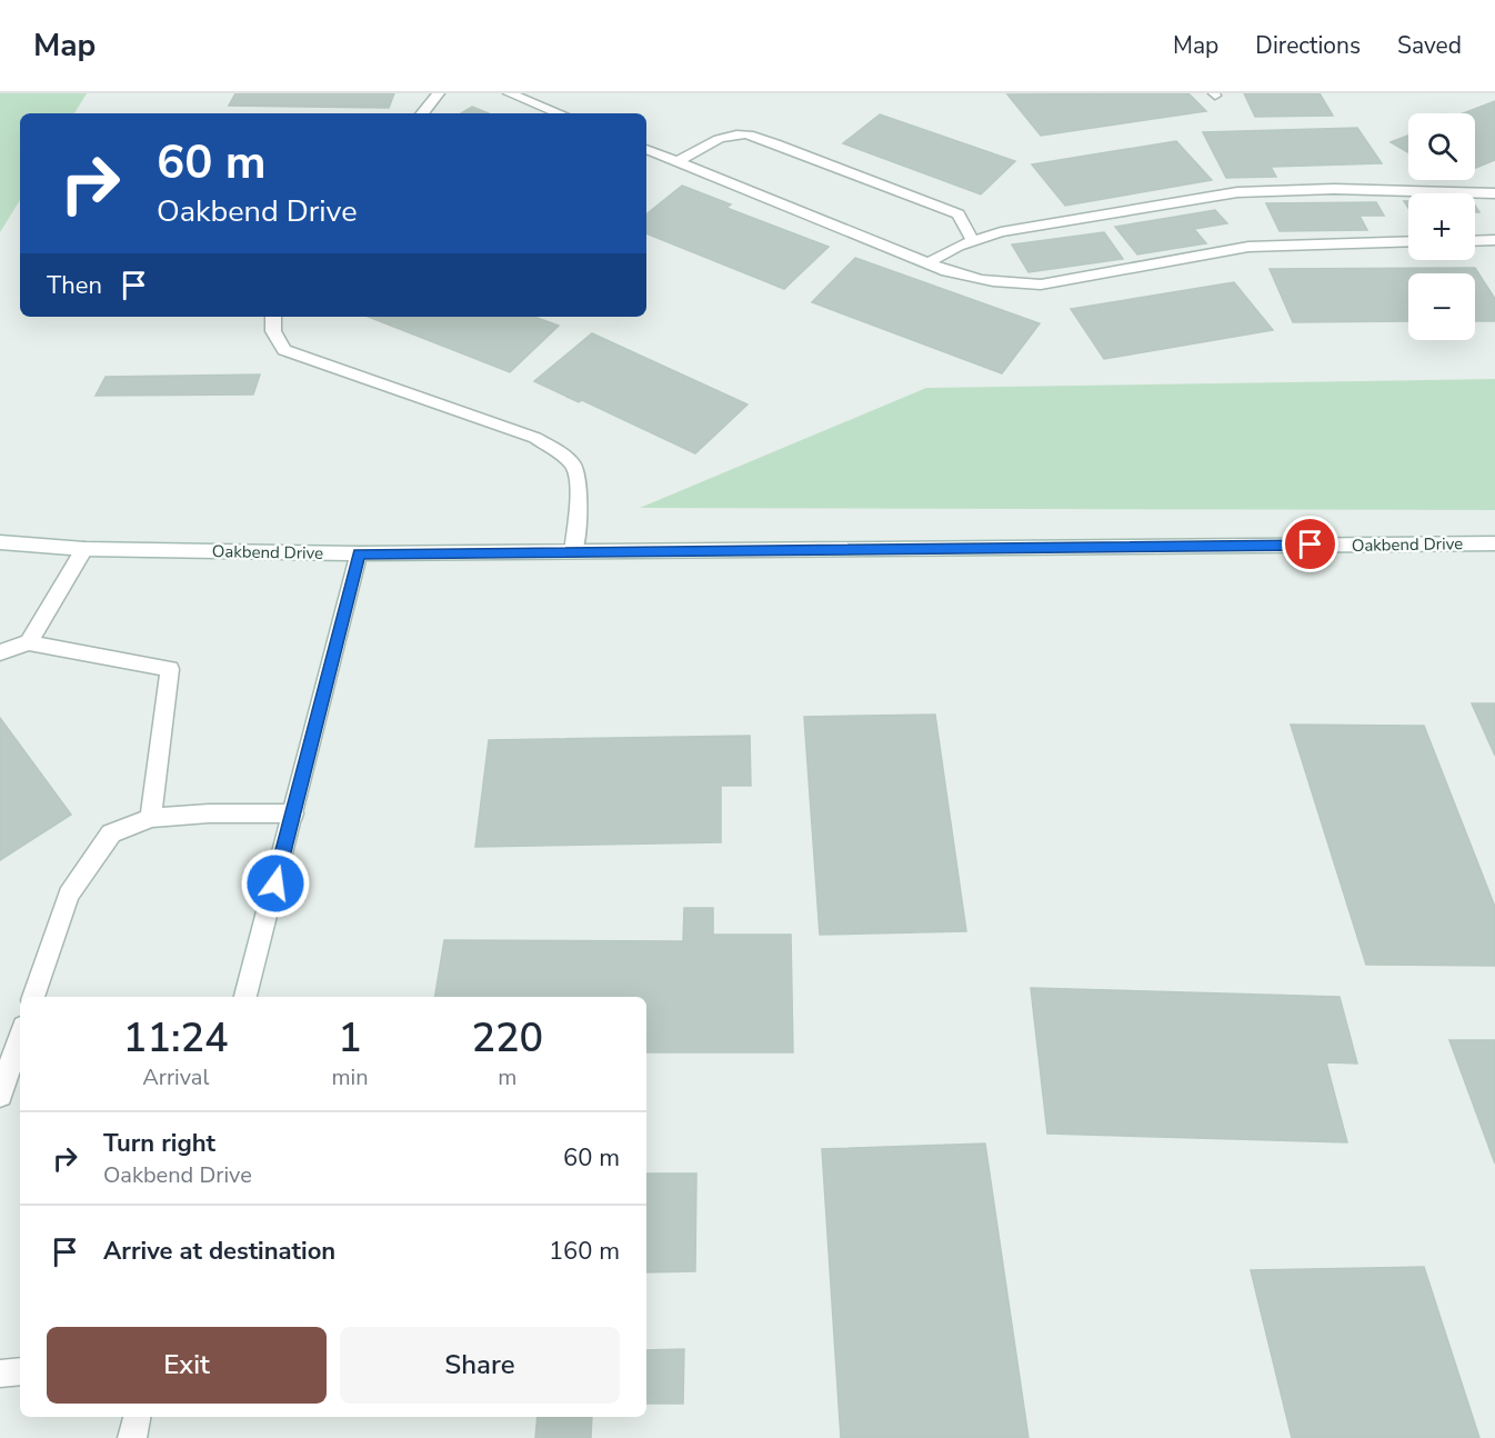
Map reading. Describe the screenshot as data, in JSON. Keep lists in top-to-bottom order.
{
  "streets": {
    "street": ["Oakbend Drive"]
  },
  "page": {
    "header": "Map",
    "nav": ["Map", "Directions", "Saved"],
    "map_buttons": ["+", "−"],
    "turn": ["60 m", "Oakbend Drive"],
    "then": "Then",
    "eta": [
      "11:24",
      "Arrival",
      "1",
      "min",
      "220",
      "m"
    ],
    "list": [
      {
        "name": "Turn right",
        "note": "Oakbend Drive",
        "value": "60 m"
      },
      {
        "name": "Arrive at destination",
        "value": "160 m"
      }
    ],
    "buttons": ["Exit", "Share"]
  }
}
